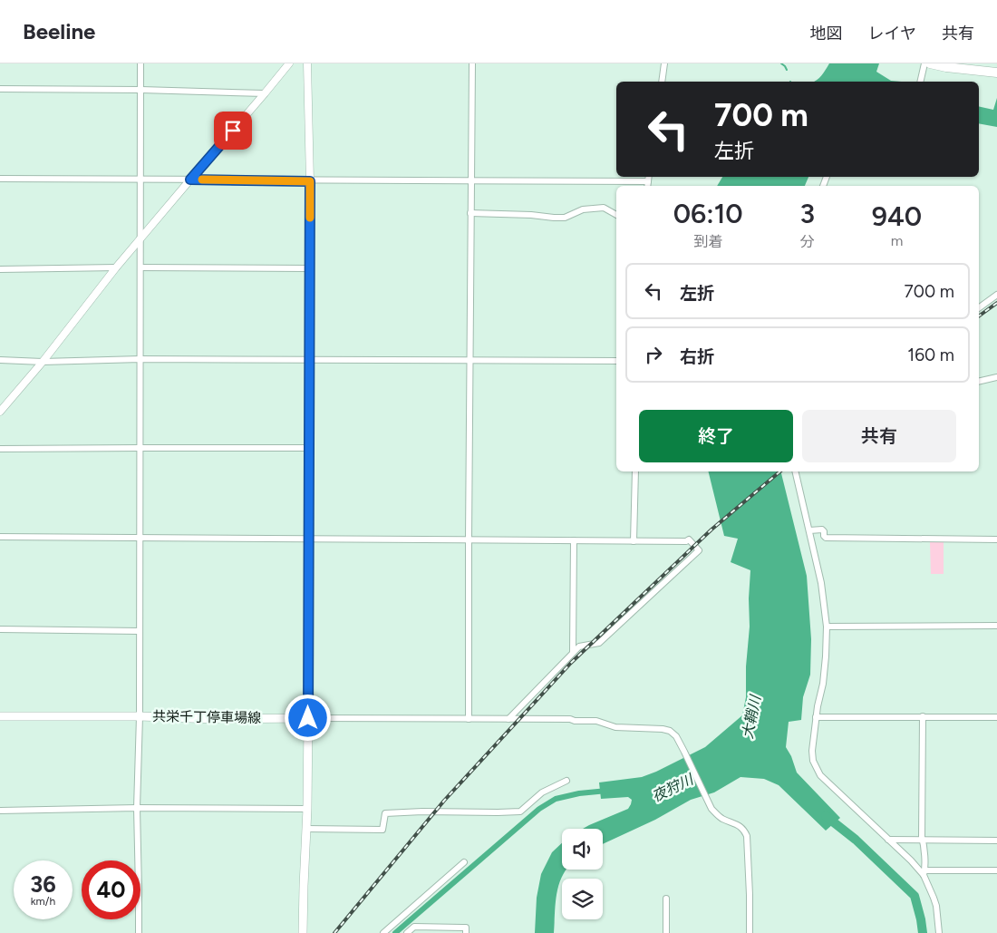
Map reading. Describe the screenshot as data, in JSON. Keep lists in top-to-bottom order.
{
  "streets": {
    "main road": ["共栄千丁停車場線"]
  },
  "water": ["大鞘川", "夜狩川"],
  "page": {
    "header": "Beeline",
    "nav": ["地図", "レイヤ", "共有"],
    "turn": ["700 m", "左折"],
    "eta": [
      "06:10",
      "到着",
      "3",
      "分",
      "940",
      "m"
    ],
    "list": [
      {
        "name": "左折",
        "value": "700 m"
      },
      {
        "name": "右折",
        "value": "160 m"
      }
    ],
    "buttons": ["終了", "共有"],
    "speed": "36 km/h",
    "limit": "40"
  }
}
